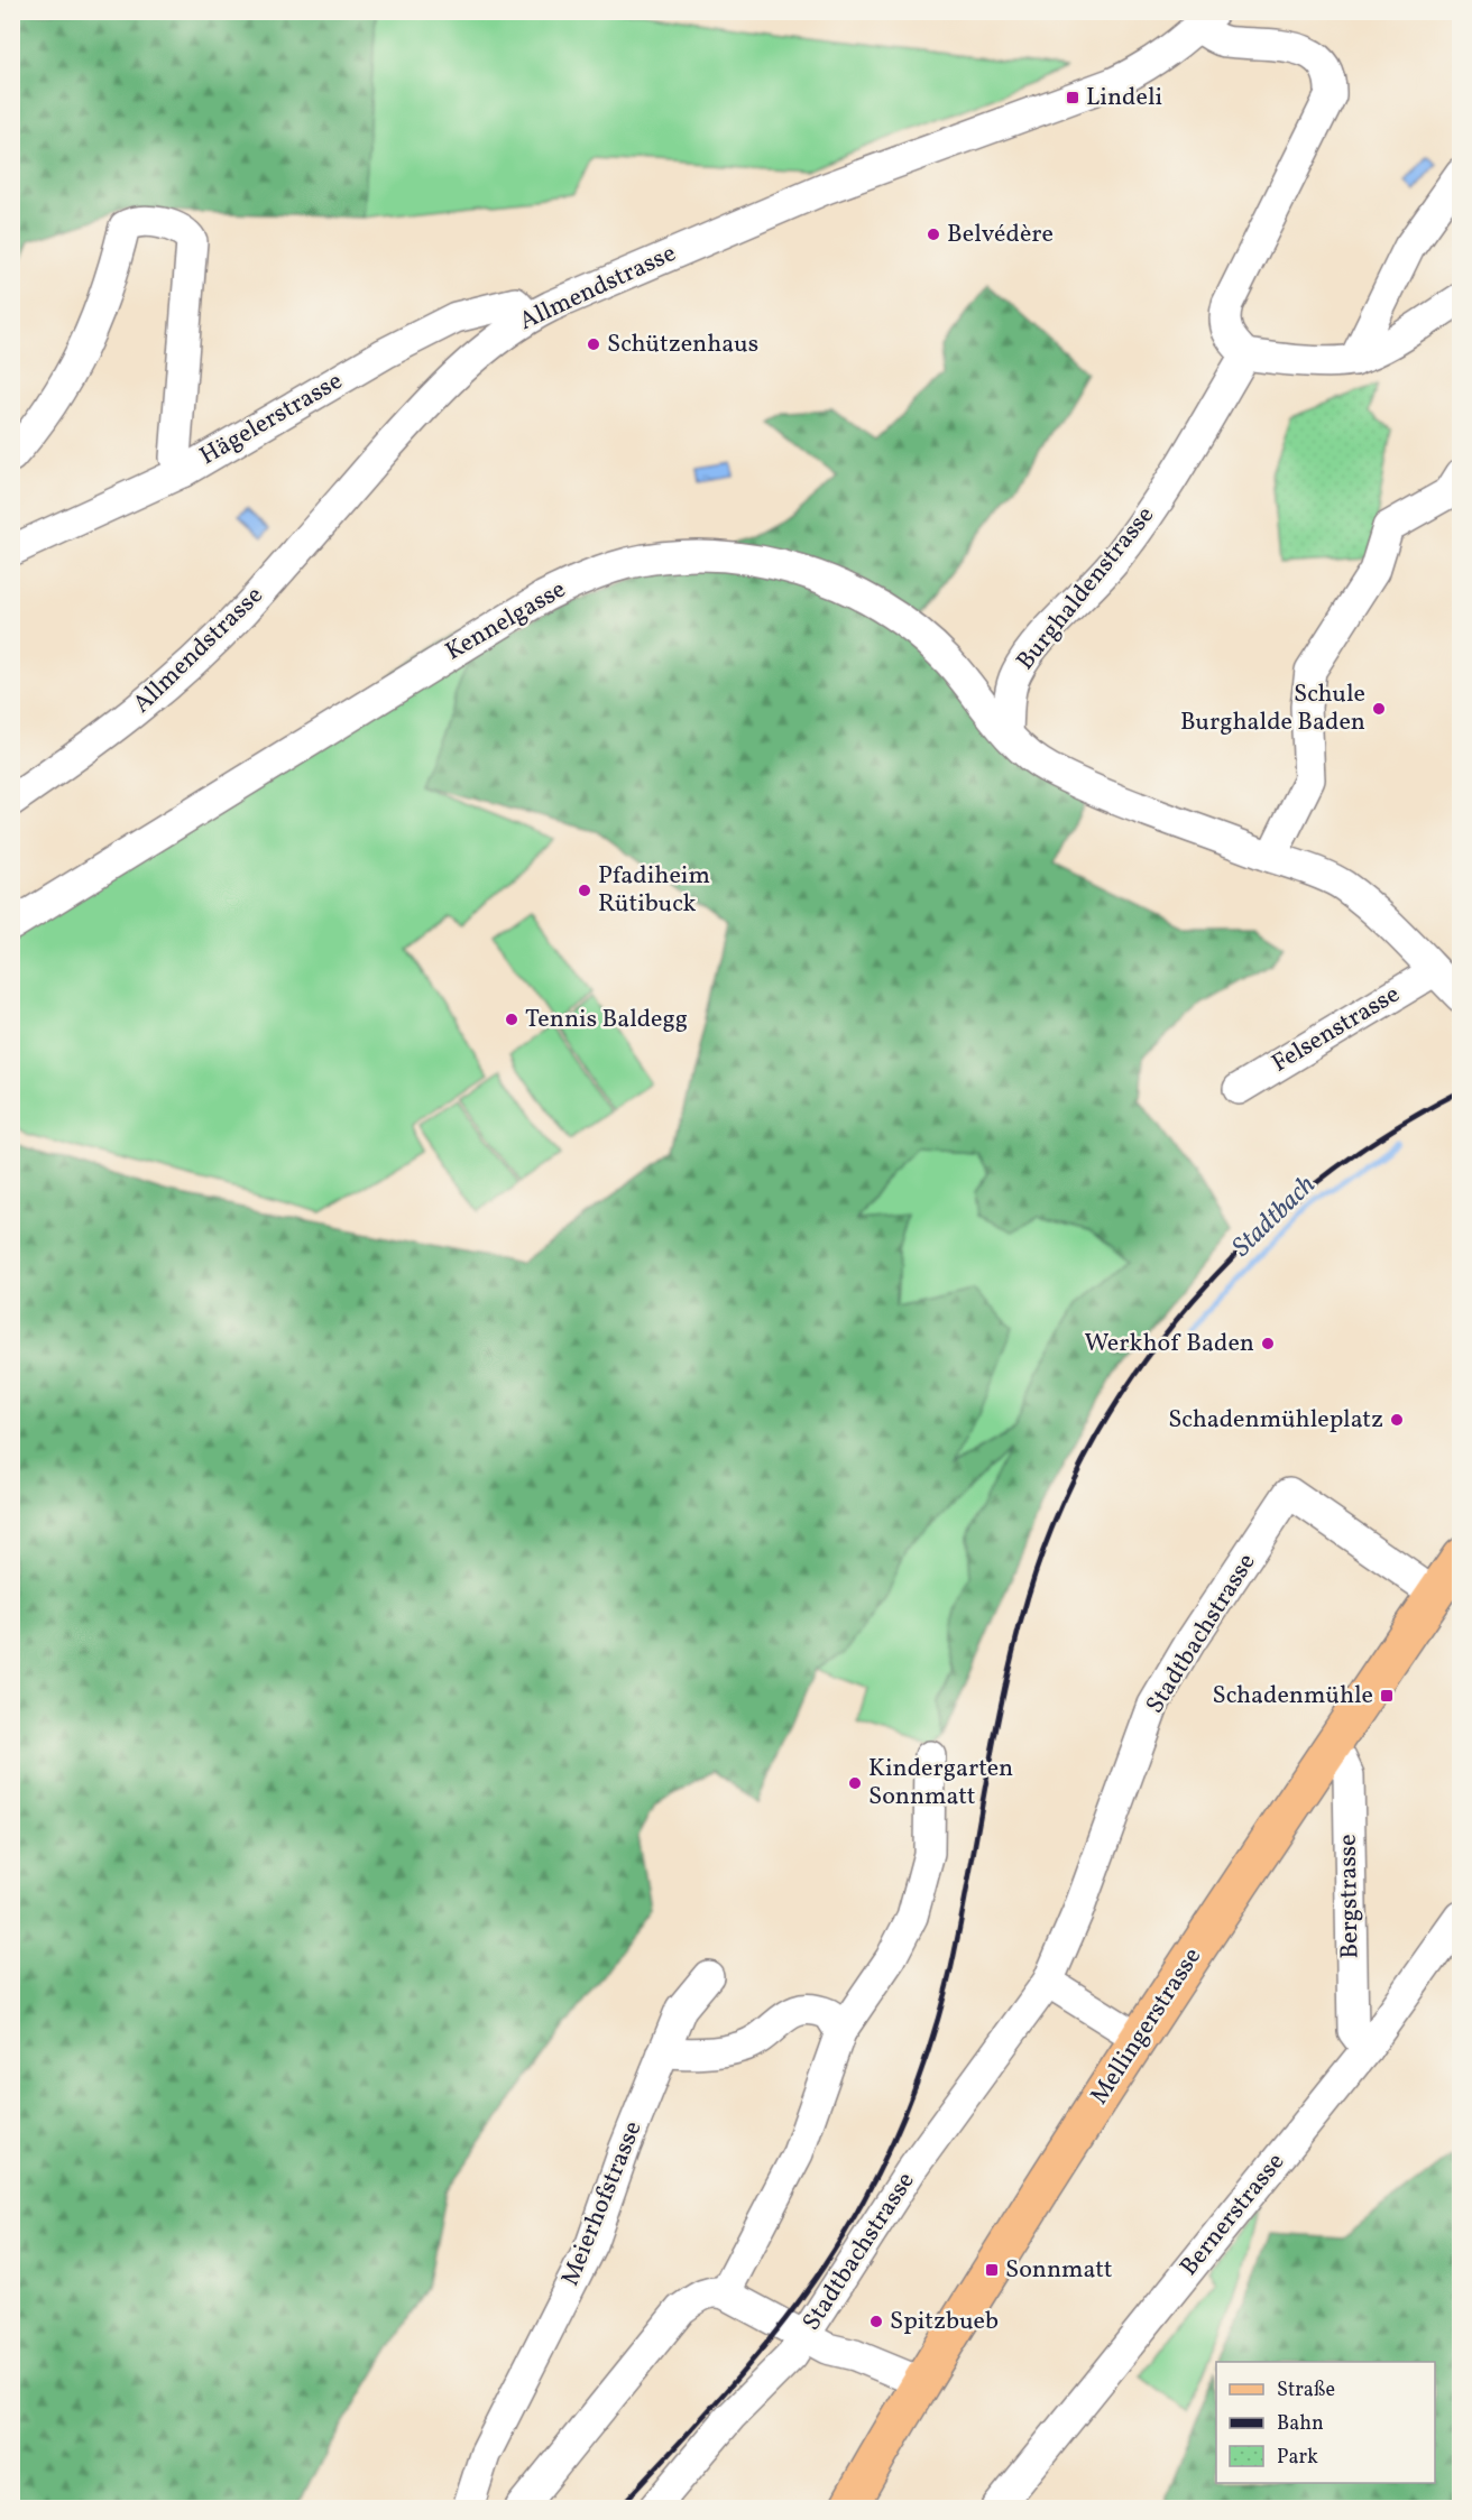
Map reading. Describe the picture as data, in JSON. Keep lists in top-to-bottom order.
{
  "streets": {
    "main road": ["Mellingerstrasse"],
    "street": [
      "Allmendstrasse",
      "Hägelerstrasse",
      "Burghaldenstrasse",
      "Kennelgasse",
      "Felsenstrasse",
      "Stadtbachstrasse",
      "Bergstrasse",
      "Meierhofstrasse",
      "Bernerstrasse"
    ]
  },
  "crossings": [
    ["Allmendstrasse", "Hägelerstrasse"],
    ["Burghaldenstrasse", "Kennelgasse"],
    ["Stadtbachstrasse", "Mellingerstrasse"],
    ["Bergstrasse", "Mellingerstrasse"],
    ["Bergstrasse", "Bernerstrasse"]
  ],
  "water": ["Stadtbach"],
  "places": {
    "transit": ["Lindeli", "Schadenmühle", "Sonnmatt"],
    "other": [
      "Belvédère",
      "Schützenhaus",
      "Schule Burghalde Baden",
      "Pfadiheim Rütibuck",
      "Tennis Baldegg",
      "Werkhof Baden",
      "Schadenmühleplatz",
      "Kindergarten Sonnmatt",
      "Spitzbueb"
    ]
  },
  "legend": ["Straße", "Bahn", "Park"]
}
